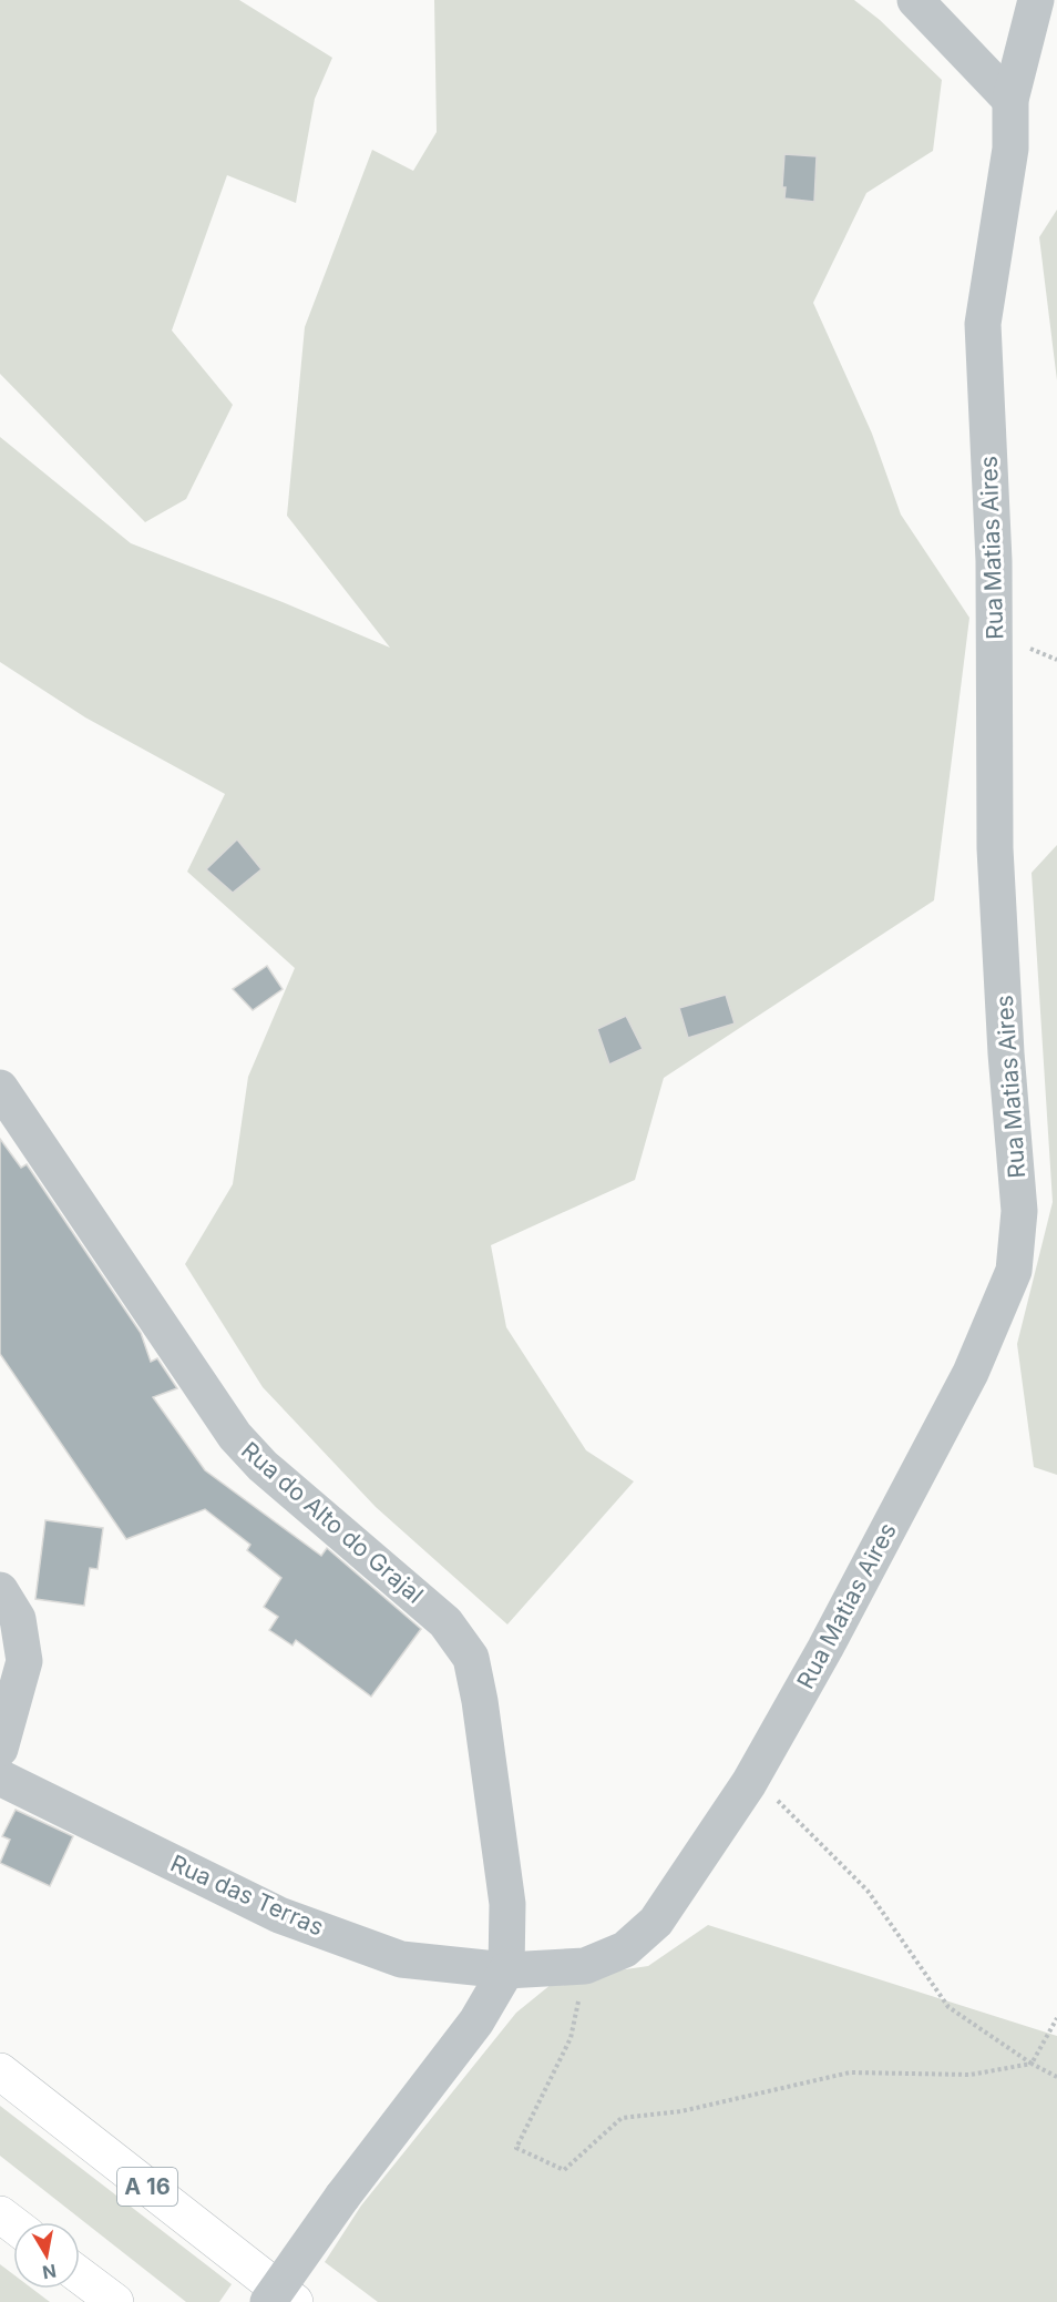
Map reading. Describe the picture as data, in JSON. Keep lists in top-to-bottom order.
{
  "streets": {
    "highway": ["A 16"],
    "street": ["Rua Matias Aires", "Rua do Alto do Grajal", "Rua das Terras"]
  },
  "crossings": [
    ["Rua Matias Aires", "Rua do Alto do Grajal"],
    ["Rua Matias Aires", "Rua das Terras"],
    ["Rua do Alto do Grajal", "Rua das Terras"]
  ],
  "north": "bottom"
}
